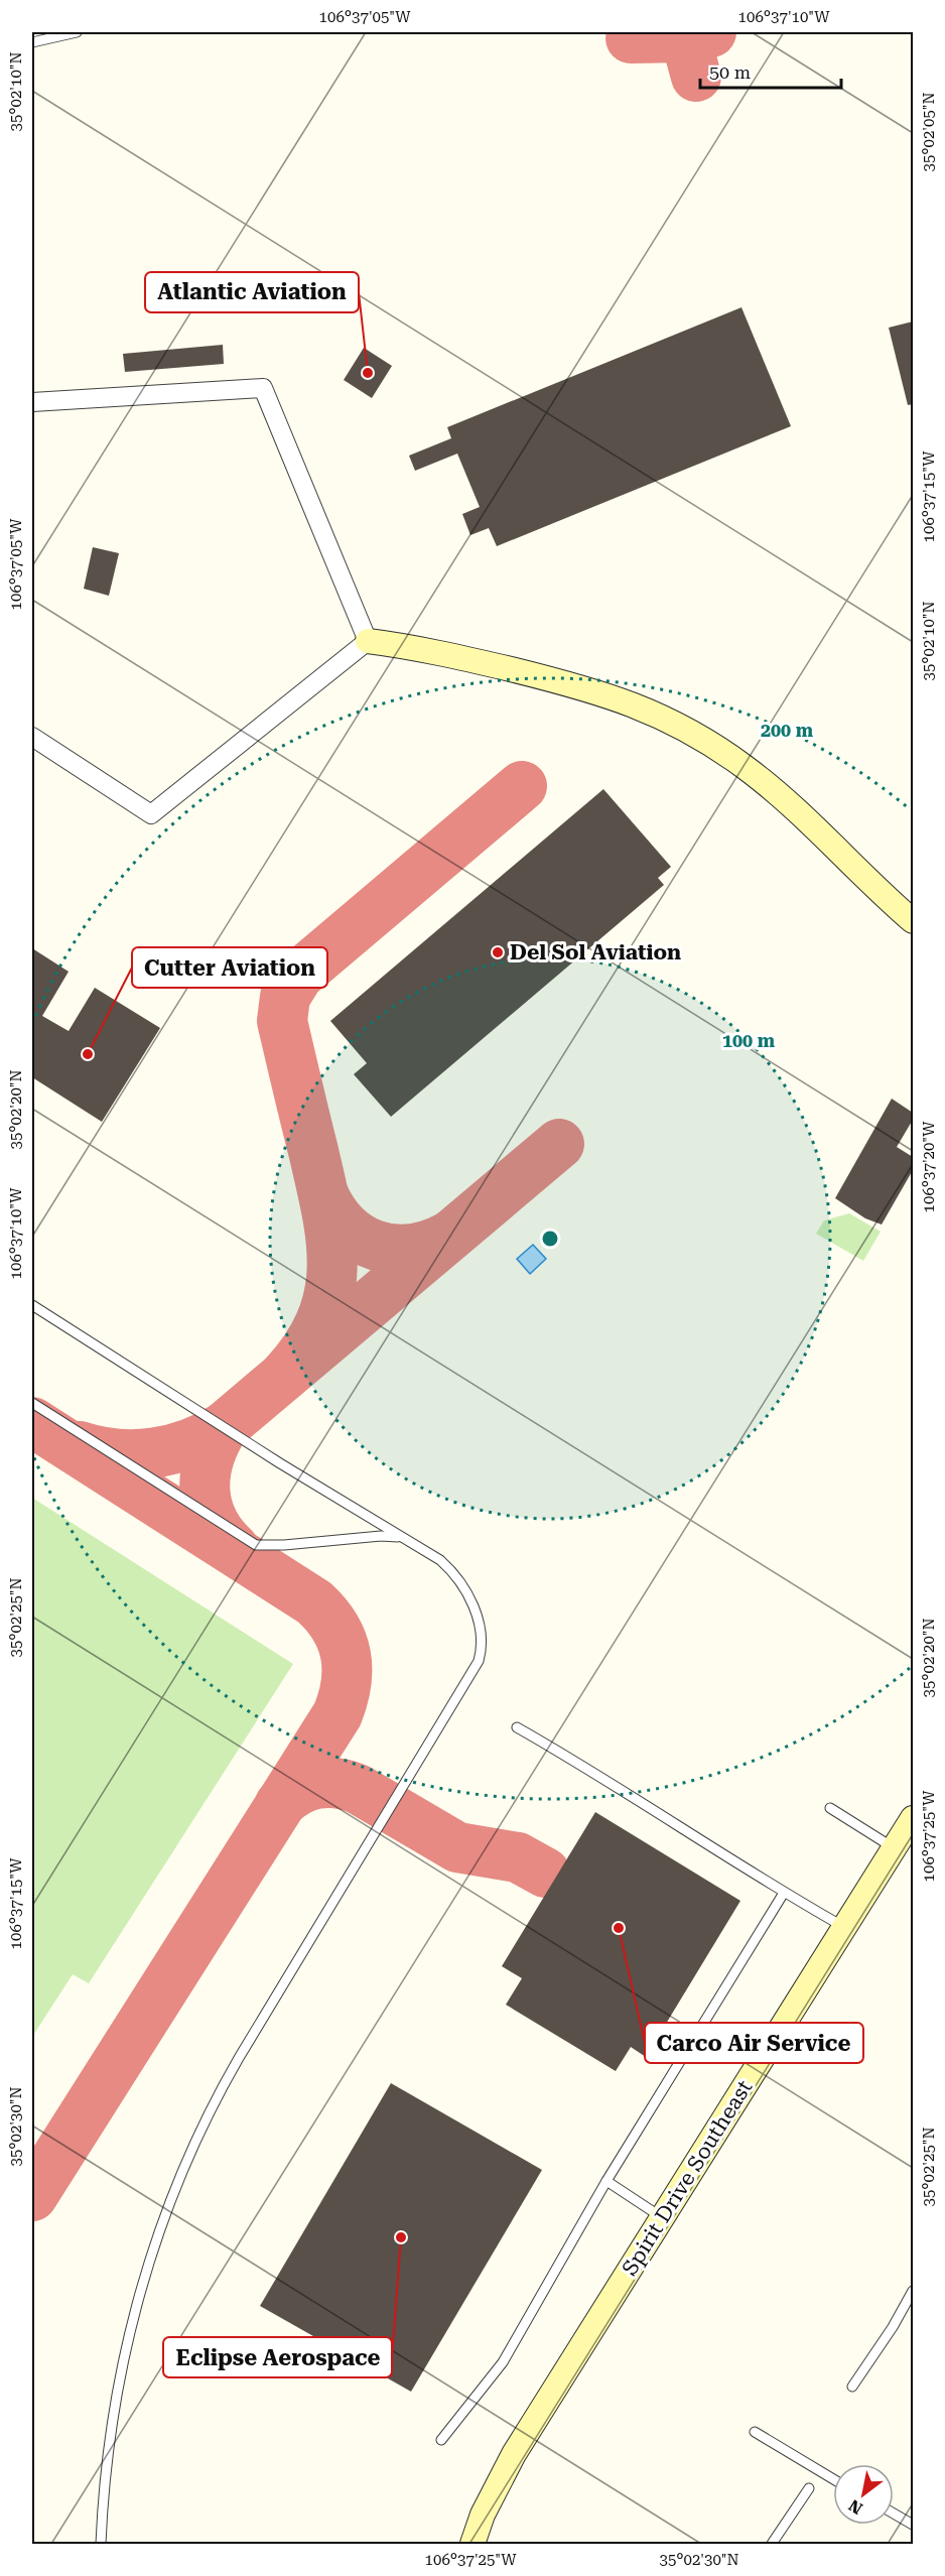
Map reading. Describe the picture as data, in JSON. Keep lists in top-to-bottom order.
{
  "streets": {
    "street": ["Spirit Drive Southeast"]
  },
  "places": [
    "Atlantic Aviation",
    "Del Sol Aviation",
    "Cutter Aviation",
    "Carco Air Service",
    "Eclipse Aerospace"
  ],
  "scale_bar": "50 m",
  "north": "bottom left",
  "coordinates": [
    "106°37'05\"W",
    "106°37'10\"W",
    "35°02'10\"N",
    "35°02'05\"N",
    "106°37'15\"W",
    "35°02'20\"N",
    "106°37'20\"W",
    "35°02'25\"N",
    "106°37'25\"W",
    "35°02'30\"N"
  ],
  "rings": ["200 m", "100 m"]
}
